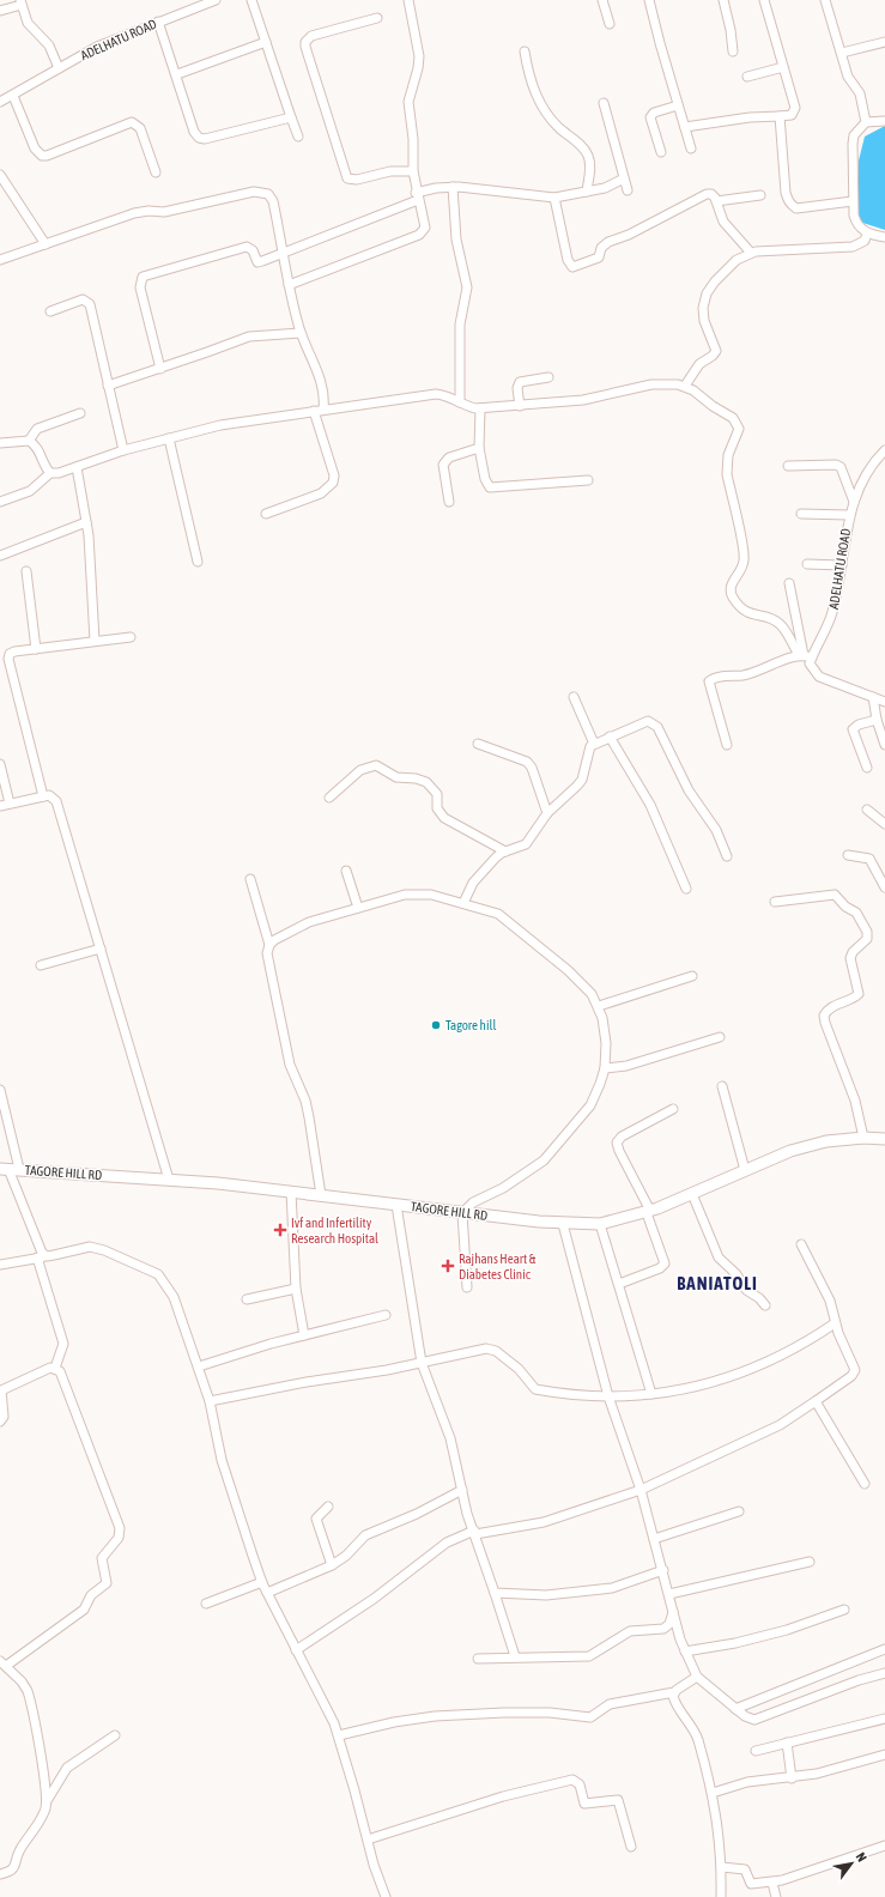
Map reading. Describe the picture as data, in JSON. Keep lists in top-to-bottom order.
{
  "streets": {
    "main road": ["TAGORE HILL RD"],
    "street": ["ADELHATU ROAD"]
  },
  "districts": ["BANIATOLI"],
  "places": {
    "other": ["Tagore hill"],
    "health": ["Ivf and Infertility Research Hospital", "Rajhans Heart & Diabetes Clinic"]
  },
  "north": "top right"
}
